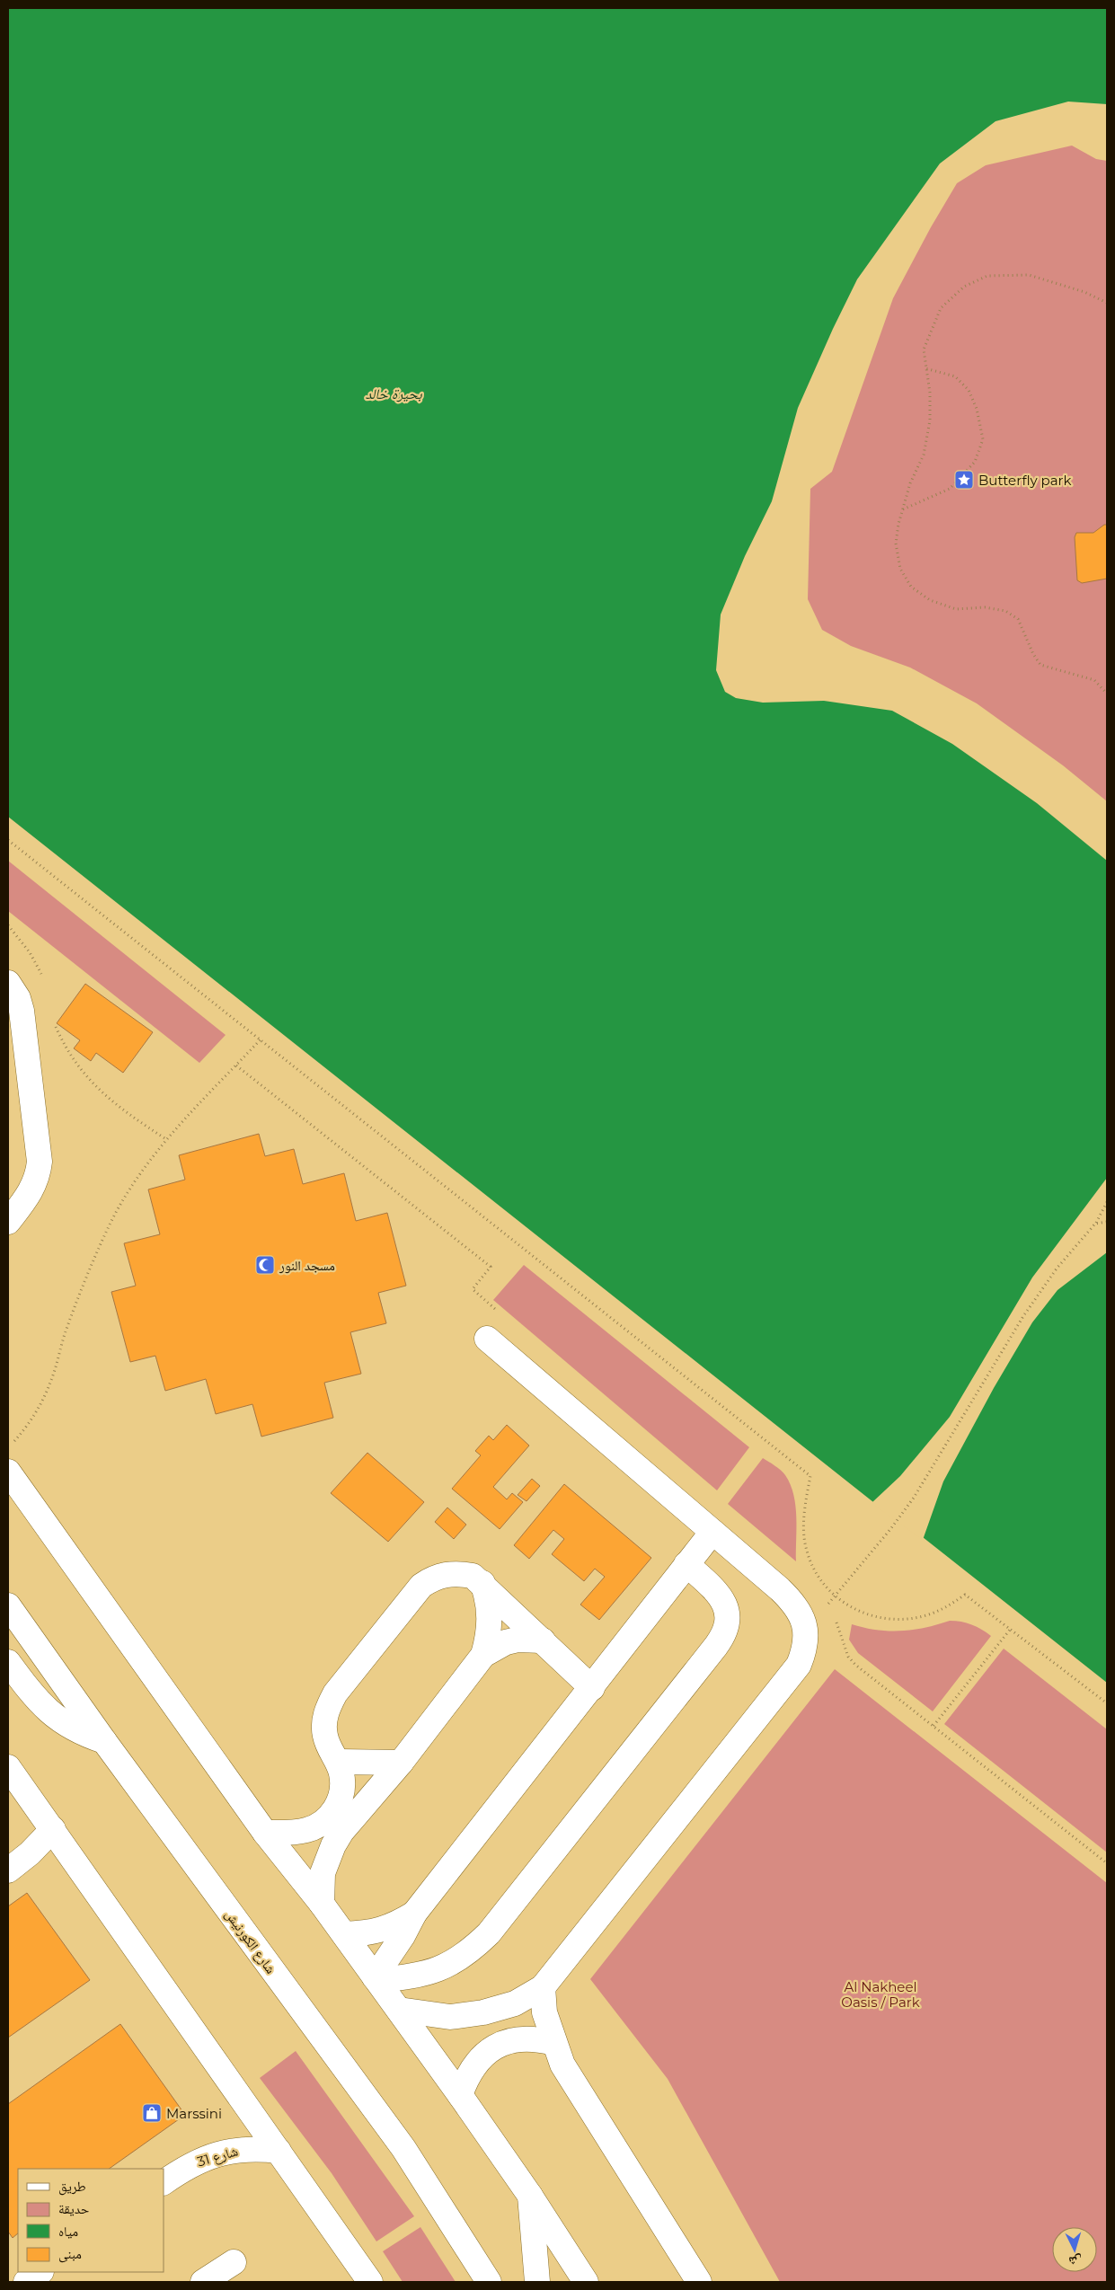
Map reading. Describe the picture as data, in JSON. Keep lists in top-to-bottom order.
{
  "streets": {
    "main road": ["شارع الكورنيش", "شارع 31"]
  },
  "water": ["بحيرة خالد"],
  "parks": ["Al Nakheel Oasis / Park"],
  "places": {
    "place": ["Butterfly park"],
    "mosque": ["مسجد النور"],
    "shop": ["Marssini"]
  },
  "legend": [
    "طريق",
    "حديقة",
    "مياه",
    "مبنى"
  ],
  "north": "bottom"
}
